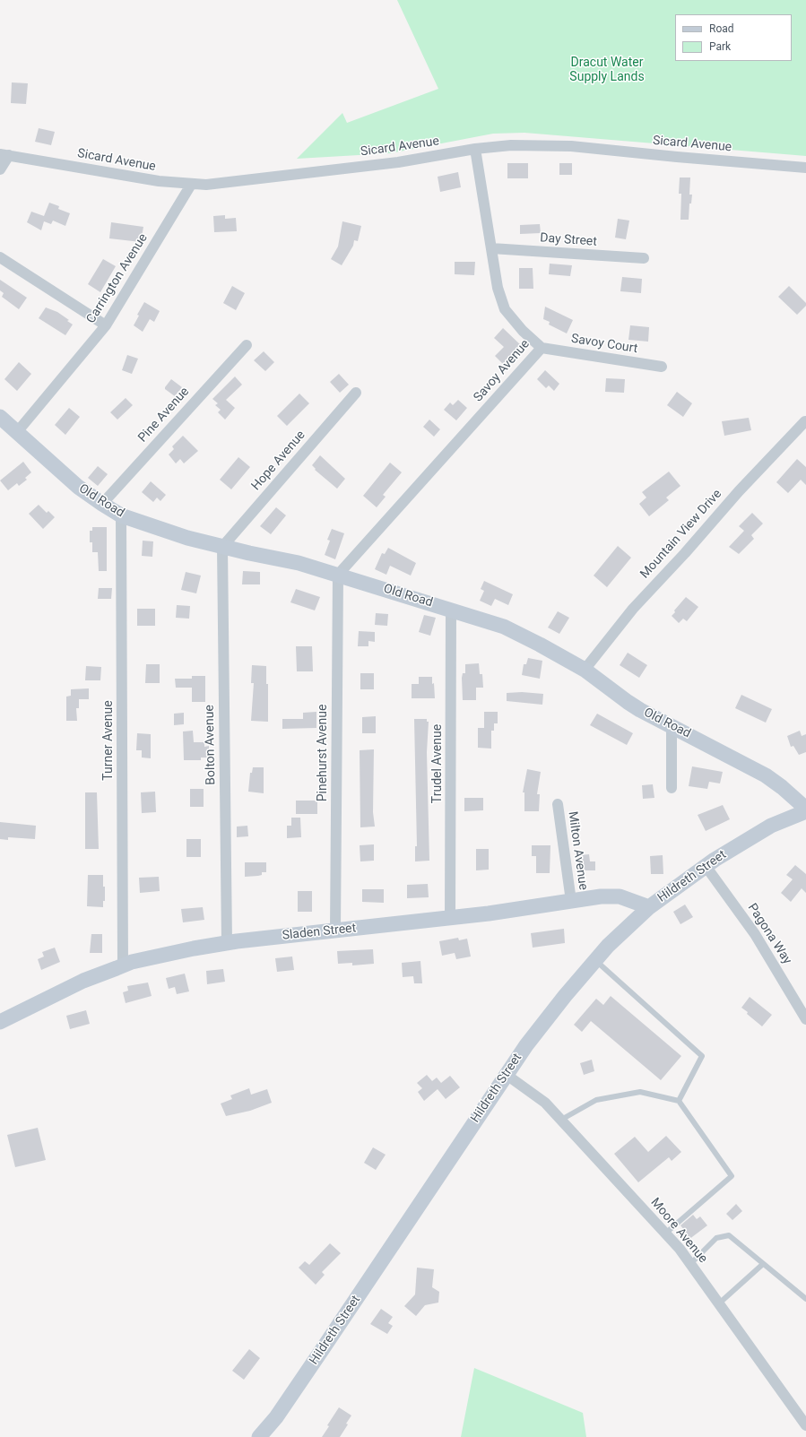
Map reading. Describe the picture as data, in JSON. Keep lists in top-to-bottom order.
{
  "streets": {
    "street": [
      "Sicard Avenue",
      "Day Street",
      "Carrington Avenue",
      "Savoy Court",
      "Savoy Avenue",
      "Pine Avenue",
      "Hope Avenue",
      "Old Road",
      "Mountain View Drive",
      "Turner Avenue",
      "Bolton Avenue",
      "Pinehurst Avenue",
      "Trudel Avenue",
      "Milton Avenue",
      "Hildreth Street",
      "Sladen Street",
      "Pagona Way",
      "Moore Avenue"
    ]
  },
  "crossings": [
    ["Sicard Avenue", "Carrington Avenue"],
    ["Sicard Avenue", "Savoy Avenue"],
    ["Day Street", "Savoy Avenue"],
    ["Carrington Avenue", "Old Road"],
    ["Savoy Court", "Savoy Avenue"],
    ["Savoy Avenue", "Old Road"],
    ["Savoy Avenue", "Pinehurst Avenue"],
    ["Pine Avenue", "Old Road"],
    ["Hope Avenue", "Old Road"],
    ["Hope Avenue", "Bolton Avenue"],
    ["Old Road", "Mountain View Drive"],
    ["Old Road", "Turner Avenue"],
    ["Old Road", "Bolton Avenue"],
    ["Old Road", "Pinehurst Avenue"],
    ["Old Road", "Trudel Avenue"],
    ["Turner Avenue", "Sladen Street"],
    ["Bolton Avenue", "Sladen Street"],
    ["Pinehurst Avenue", "Sladen Street"],
    ["Trudel Avenue", "Sladen Street"],
    ["Milton Avenue", "Sladen Street"],
    ["Hildreth Street", "Sladen Street"],
    ["Hildreth Street", "Pagona Way"],
    ["Hildreth Street", "Moore Avenue"]
  ],
  "parks": ["Dracut Water Supply Lands"],
  "legend": ["Road", "Park"]
}
